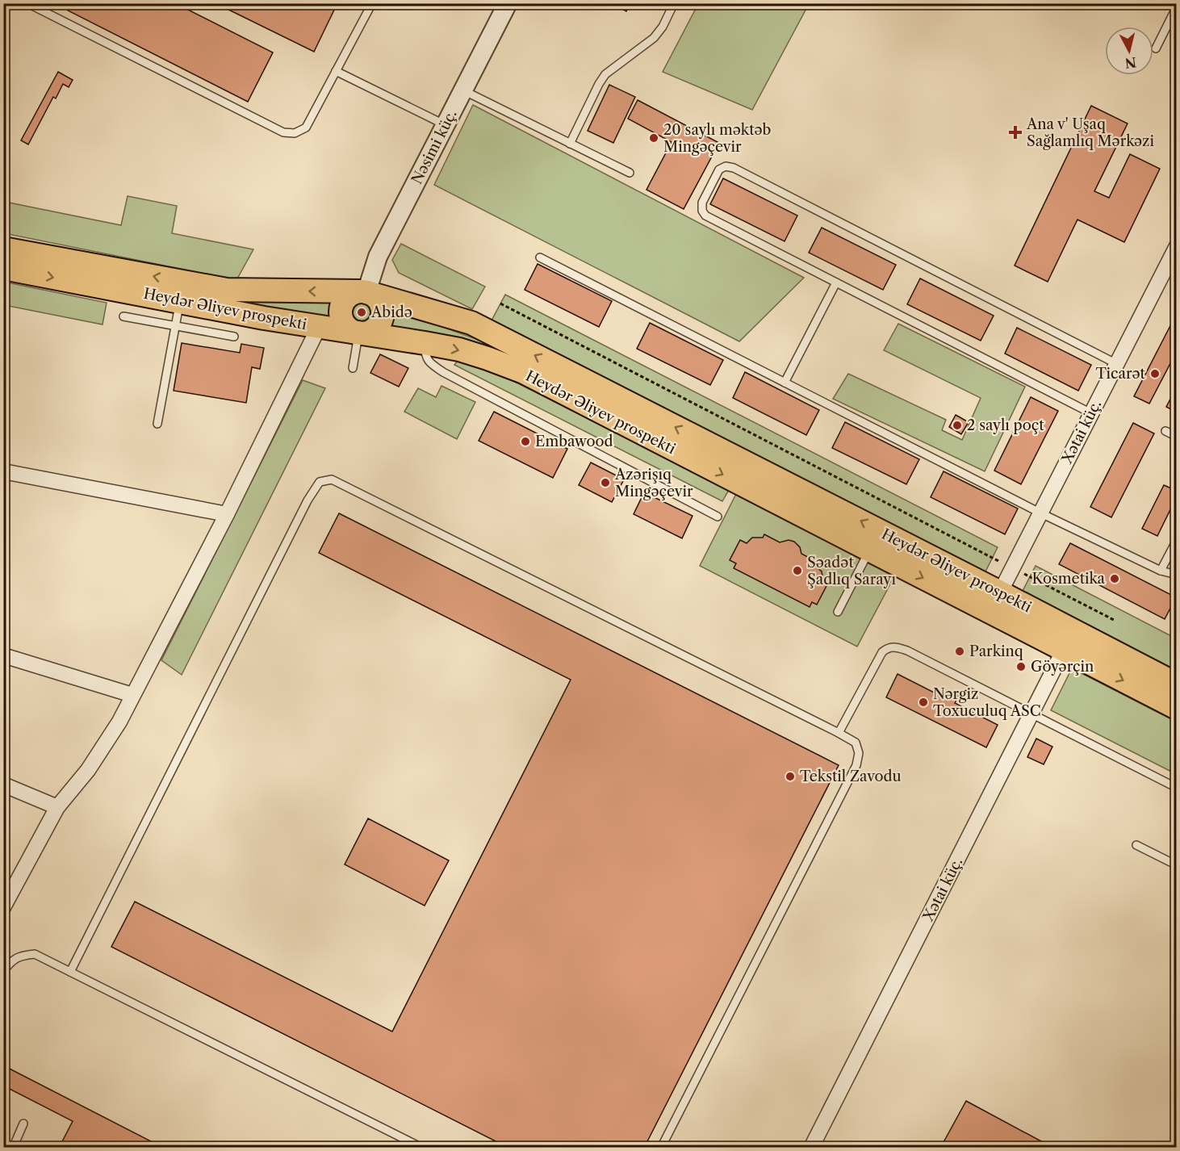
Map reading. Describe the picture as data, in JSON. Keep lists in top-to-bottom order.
{
  "streets": {
    "main road": ["Heydər Əliyev prospekti"],
    "street": ["Nəsimi küç.", "Xətai küç."]
  },
  "crossings": [
    ["Nəsimi küç.", "Heydər Əliyev prospekti"],
    ["Heydər Əliyev prospekti", "Xətai küç."]
  ],
  "places": {
    "health": ["Ana v' Uşaq Sağlamlıq Mərkəzi"],
    "other": [
      "20 saylı məktəb Mingəçevir",
      "Abidə",
      "Ticarət",
      "2 saylı poçt",
      "Embawood",
      "Azərişıq Mingəçevir",
      "Səadət Şadlıq Sarayı",
      "Kosmetika",
      "Parkinq",
      "Göyərçin",
      "Nərgiz Toxuculuq ASC",
      "Tekstil Zavodu"
    ]
  },
  "north": "bottom"
}
